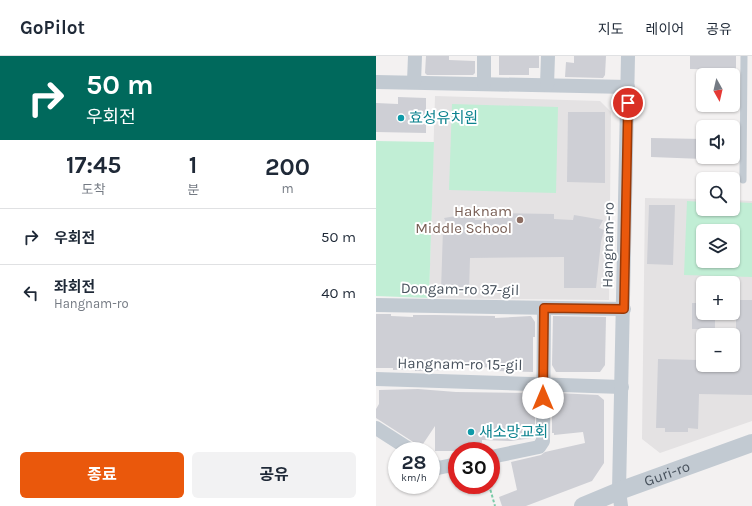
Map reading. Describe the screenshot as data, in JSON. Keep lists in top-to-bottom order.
{
  "streets": {
    "street": [
      "Hangnam-ro",
      "Dongam-ro 37-gil",
      "Hangnam-ro 15-gil",
      "Guri-ro"
    ]
  },
  "crossings": [
    ["Hangnam-ro", "Dongam-ro 37-gil"],
    ["Hangnam-ro", "Hangnam-ro 15-gil"],
    ["Hangnam-ro", "Guri-ro"]
  ],
  "places": ["효성유치원", "Haknam Middle School", "새소망교회"],
  "north": "bottom",
  "page": {
    "header": "GoPilot",
    "nav": ["지도", "레이어", "공유"],
    "turn": ["50 m", "우회전"],
    "map_buttons": ["+", "−"],
    "eta": [
      "17:45",
      "도착",
      "1",
      "분",
      "200",
      "m"
    ],
    "list": [
      {
        "name": "우회전",
        "value": "50 m"
      },
      {
        "name": "좌회전",
        "note": "Hangnam-ro",
        "value": "40 m"
      }
    ],
    "speed": "28 km/h",
    "limit": "30",
    "buttons": ["종료", "공유"]
  }
}
